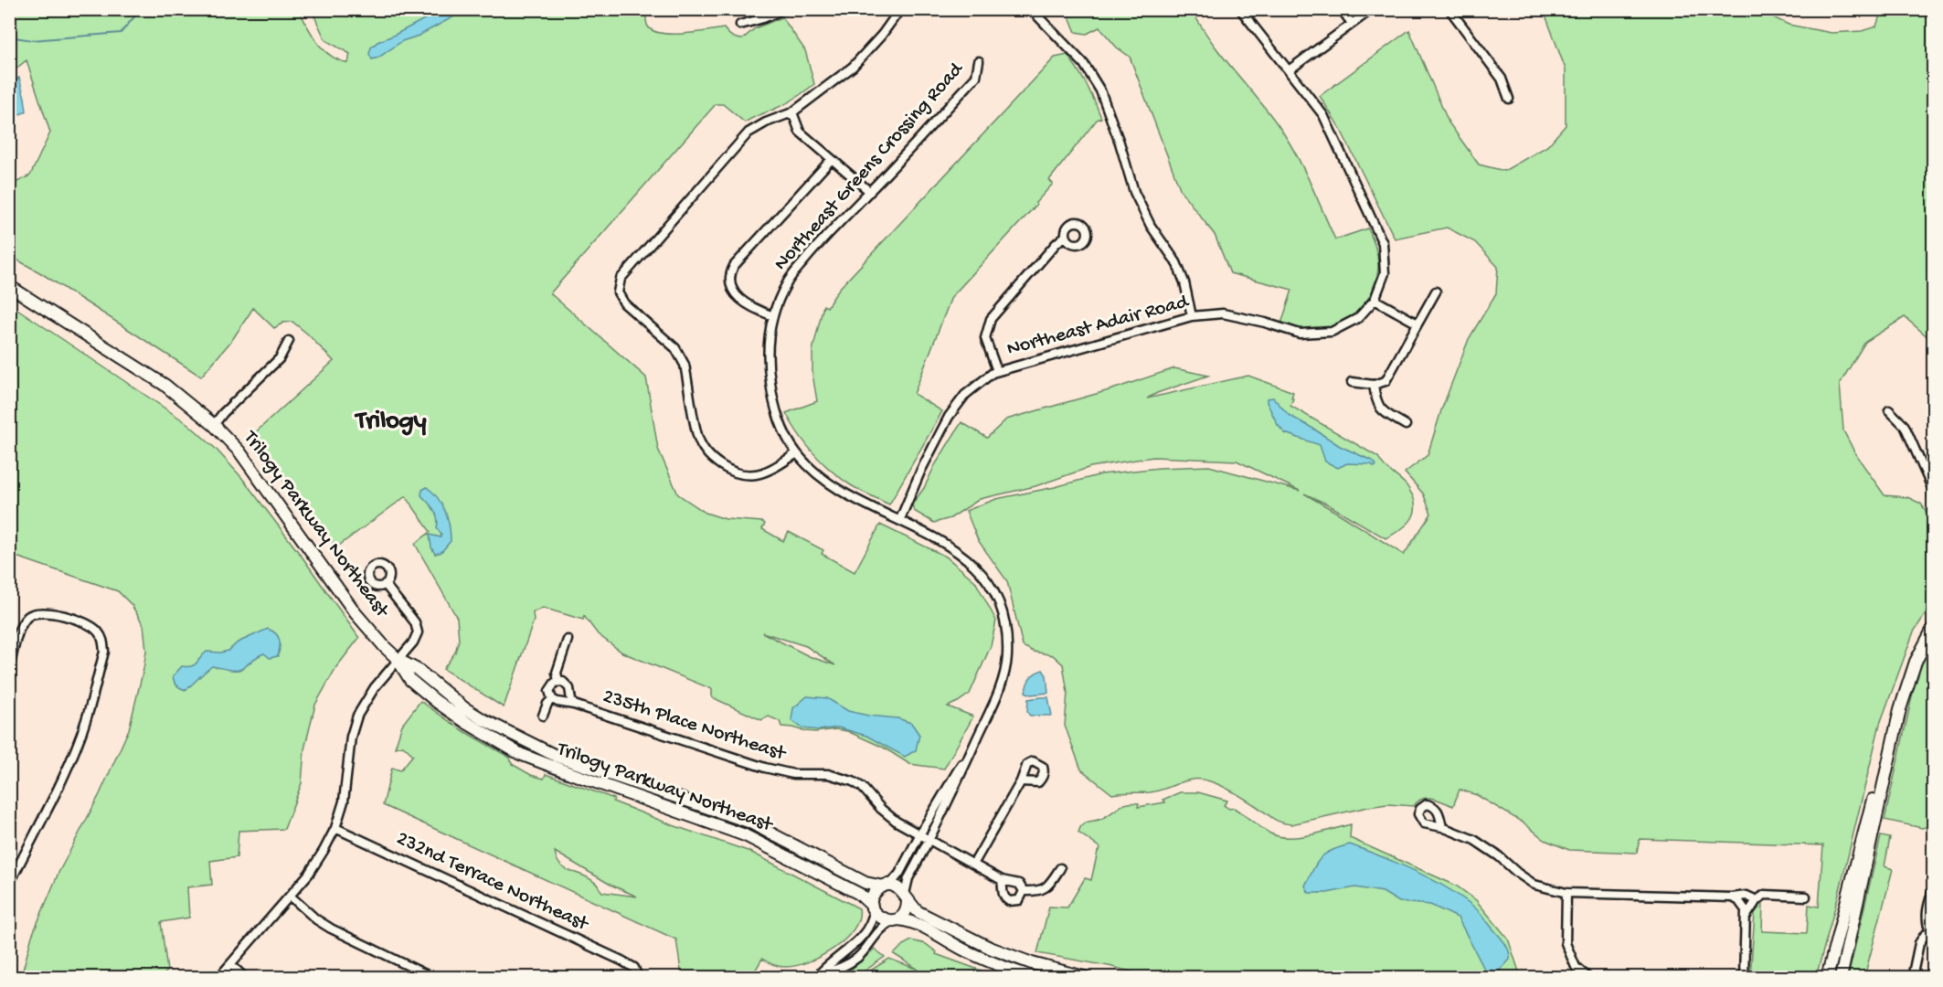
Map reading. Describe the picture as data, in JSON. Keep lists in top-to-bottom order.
{
  "streets": {
    "street": [
      "Northeast Greens Crossing Road",
      "Northeast Adair Road",
      "Trilogy Parkway Northeast",
      "235th Place Northeast",
      "232nd Terrace Northeast"
    ]
  },
  "crossings": [
    ["Northeast Greens Crossing Road", "Northeast Adair Road"],
    ["Northeast Greens Crossing Road", "Trilogy Parkway Northeast"],
    ["Northeast Greens Crossing Road", "235th Place Northeast"]
  ],
  "districts": ["Trilogy"]
}
